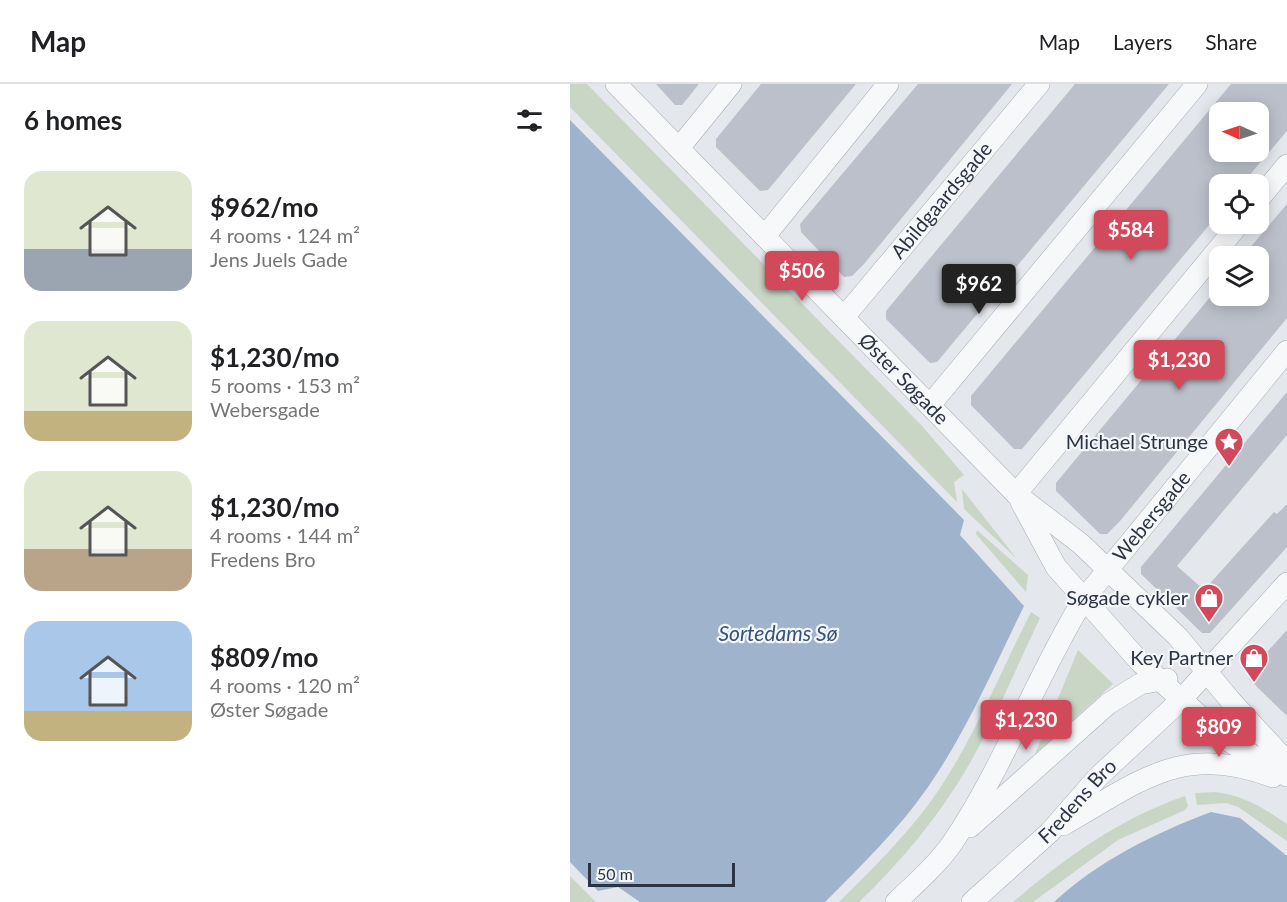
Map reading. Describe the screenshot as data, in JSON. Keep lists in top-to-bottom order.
{
  "streets": {
    "street": [
      "Abildgaardsgade",
      "Øster Søgade",
      "Webersgade",
      "Fredens Bro"
    ]
  },
  "crossings": [
    ["Abildgaardsgade", "Øster Søgade"],
    ["Øster Søgade", "Webersgade"],
    ["Øster Søgade", "Fredens Bro"]
  ],
  "water": ["Sortedams Sø"],
  "places": {
    "place": ["Michael Strunge"],
    "shop": ["Søgade cykler", "Key Partner"]
  },
  "scale_bar": "50 m",
  "north": "left",
  "page": {
    "header": "Map",
    "nav": ["Map", "Layers", "Share"],
    "heading": "6 homes",
    "list": [
      {
        "name": "$962/mo",
        "note": "4 rooms · 124 m² · Jens Juels Gade"
      },
      {
        "name": "$1,230/mo",
        "note": "5 rooms · 153 m² · Webersgade"
      },
      {
        "name": "$1,230/mo",
        "note": "4 rooms · 144 m² · Fredens Bro"
      },
      {
        "name": "$809/mo",
        "note": "4 rooms · 120 m² · Øster Søgade"
      }
    ],
    "price": [
      "$584",
      "$506",
      "$962",
      "$1,230",
      "$1,230",
      "$809"
    ],
    "scale": "50 m"
  }
}
